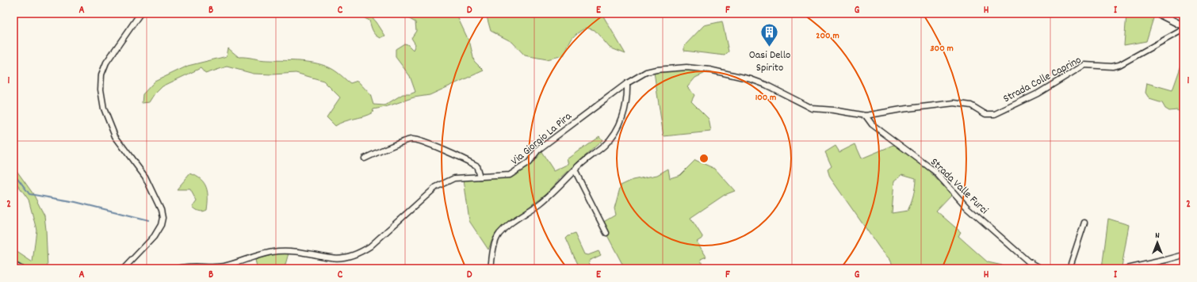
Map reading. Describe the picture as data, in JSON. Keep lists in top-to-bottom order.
{
  "streets": {
    "street": ["Strada Colle Caprino", "Via Giorgio La Pira", "Strada Valle Furci"]
  },
  "crossings": [
    ["Strada Colle Caprino", "Via Giorgio La Pira"],
    ["Strada Colle Caprino", "Strada Valle Furci"],
    ["Via Giorgio La Pira", "Strada Valle Furci"]
  ],
  "places": {
    "building": ["Oasi Dello Spirito"]
  },
  "north": "top",
  "grid": {
    "columns": [
      "A",
      "B",
      "C",
      "D",
      "E",
      "F",
      "G",
      "H",
      "I"
    ],
    "rows": ["1", "2"]
  },
  "rings": ["200 m", "300 m", "100 m"]
}
